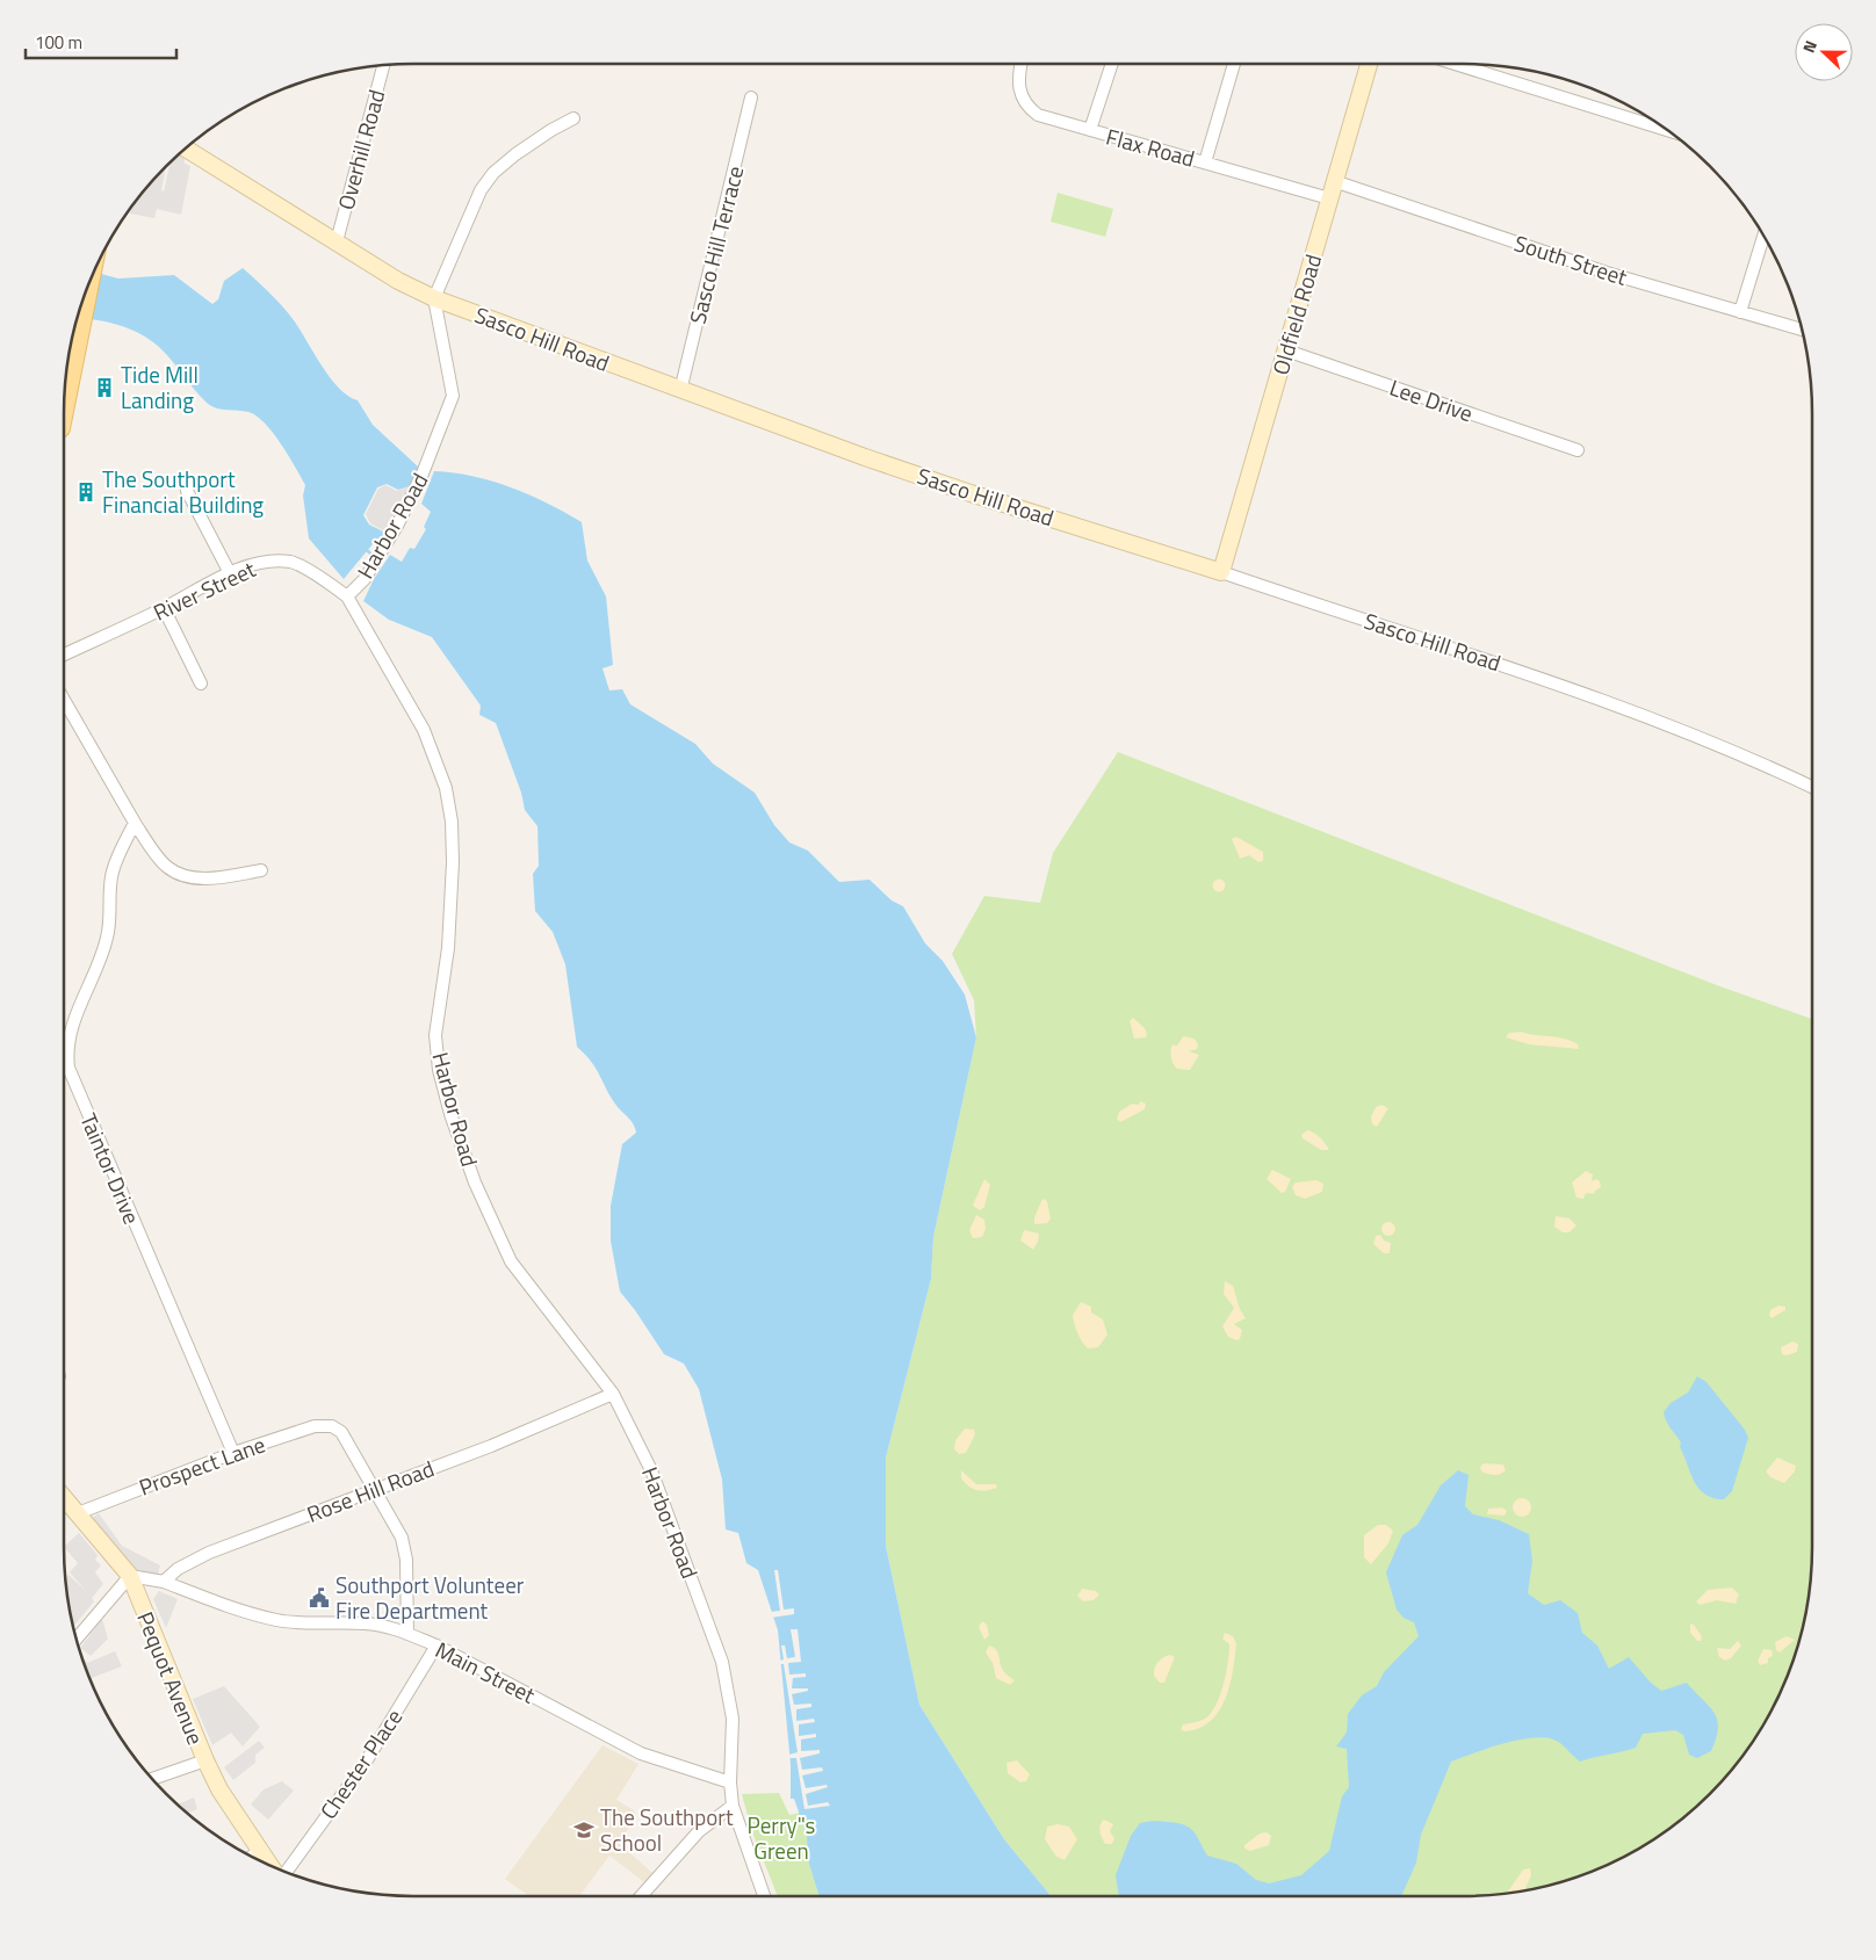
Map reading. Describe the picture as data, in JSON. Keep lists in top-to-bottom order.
{
  "streets": {
    "street": [
      "Flax Road",
      "Overhill Road",
      "Sasco Hill Terrace",
      "South Street",
      "Oldfield Road",
      "Sasco Hill Road",
      "Lee Drive",
      "Harbor Road",
      "River Street",
      "Taintor Drive",
      "Prospect Lane",
      "Rose Hill Road",
      "Main Street",
      "Pequot Avenue",
      "Chester Place"
    ]
  },
  "crossings": [
    ["Flax Road", "Oldfield Road"],
    ["Overhill Road", "Sasco Hill Road"],
    ["Sasco Hill Terrace", "Sasco Hill Road"],
    ["South Street", "Oldfield Road"],
    ["Oldfield Road", "Sasco Hill Road"],
    ["Oldfield Road", "Lee Drive"],
    ["Sasco Hill Road", "Harbor Road"],
    ["Harbor Road", "River Street"],
    ["Harbor Road", "Rose Hill Road"],
    ["Harbor Road", "Main Street"],
    ["Taintor Drive", "Prospect Lane"],
    ["Prospect Lane", "Rose Hill Road"],
    ["Prospect Lane", "Pequot Avenue"],
    ["Rose Hill Road", "Main Street"],
    ["Main Street", "Chester Place"]
  ],
  "parks": ["Perry\"s Green"],
  "places": {
    "building": ["Tide Mill Landing", "The Southport Financial Building"],
    "public building": ["Southport Volunteer Fire Department"],
    "school or university": ["The Southport School"]
  },
  "scale_bar": "100 m",
  "north": "left"
}
